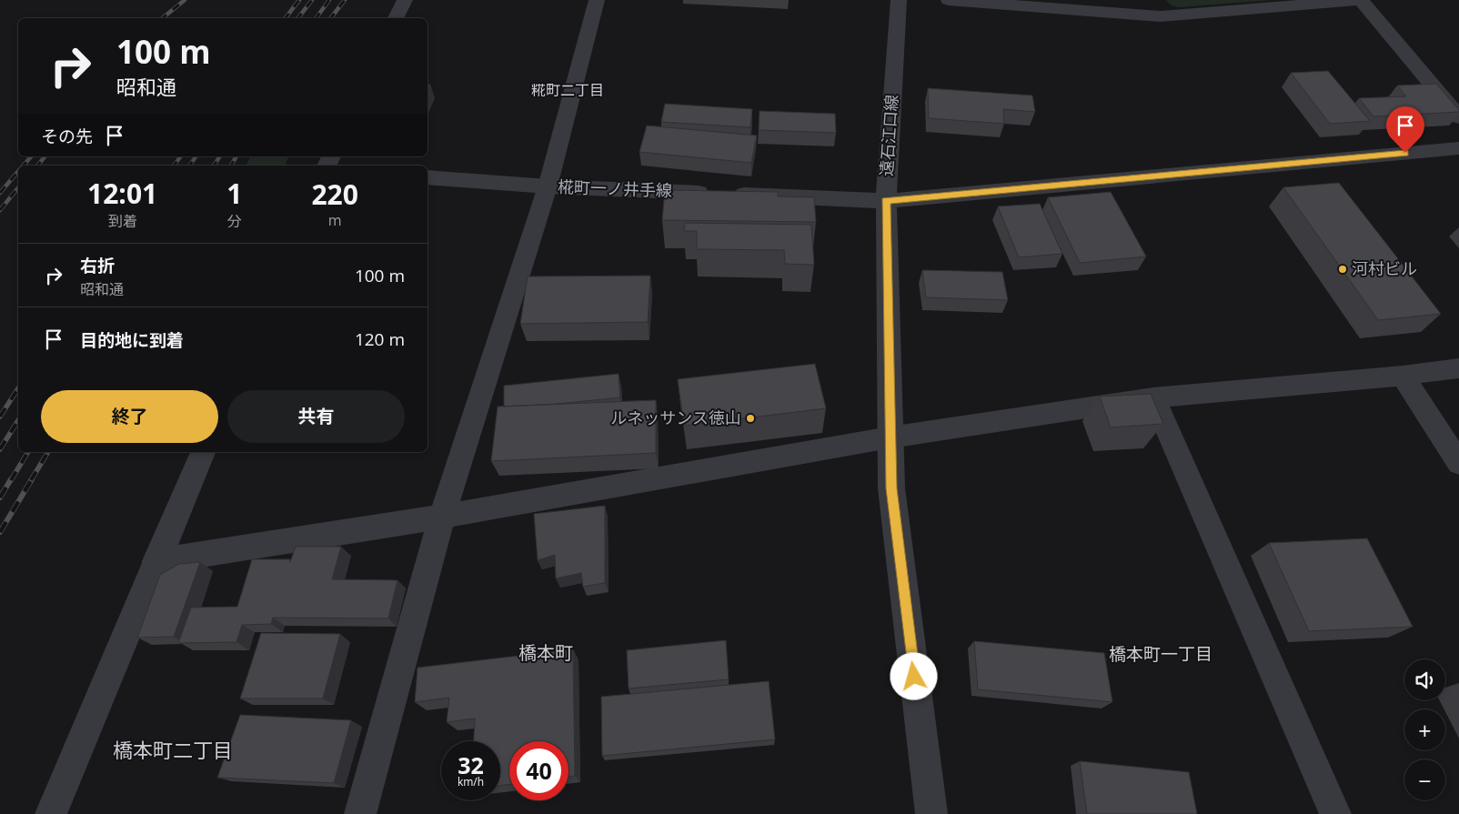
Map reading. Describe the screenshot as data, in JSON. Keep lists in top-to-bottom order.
{
  "streets": {
    "street": ["遠石江口線", "椛町一ノ井手線"]
  },
  "crossings": [
    ["遠石江口線", "椛町一ノ井手線"]
  ],
  "districts": [
    "糀町二丁目",
    "橋本町",
    "橋本町一丁目",
    "橋本町二丁目"
  ],
  "places": ["河村ビル", "ルネッサンス徳山"],
  "page": {
    "turn": ["100 m", "昭和通"],
    "then": "その先",
    "eta": [
      "12:01",
      "到着",
      "1",
      "分",
      "220",
      "m"
    ],
    "list": [
      {
        "name": "右折",
        "note": "昭和通",
        "value": "100 m"
      },
      {
        "name": "目的地に到着",
        "value": "120 m"
      }
    ],
    "buttons": ["終了", "共有"],
    "map_buttons": ["+", "−"],
    "speed": "32 km/h",
    "limit": "40"
  }
}
